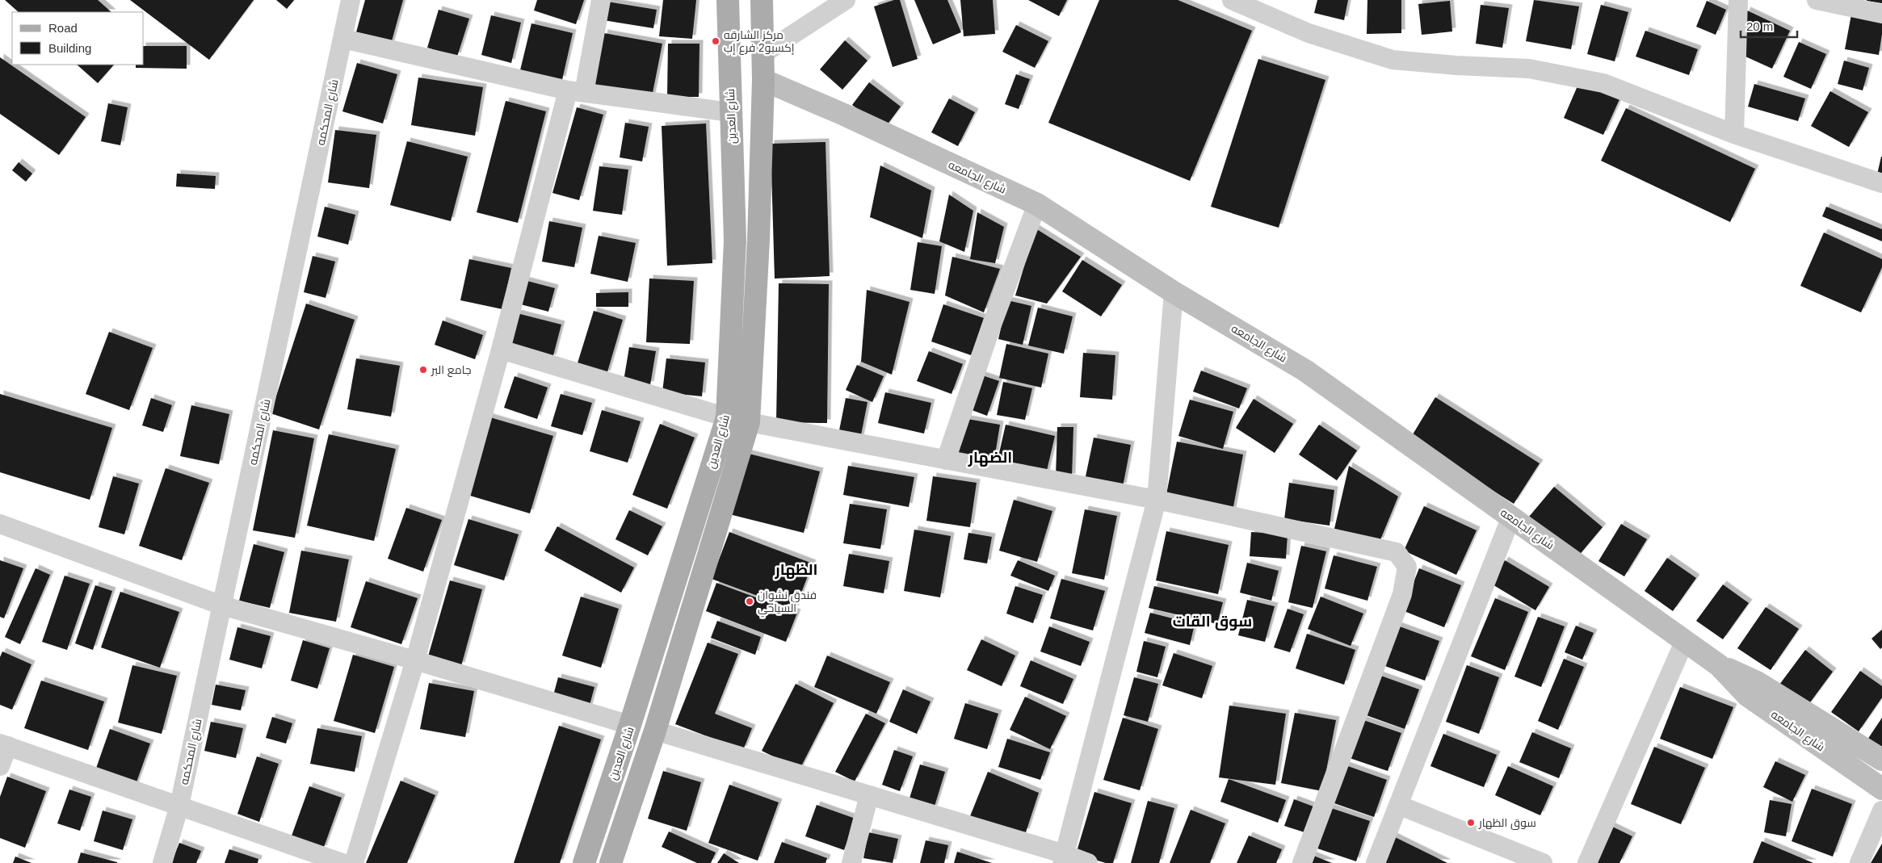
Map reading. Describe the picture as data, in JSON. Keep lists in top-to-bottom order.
{
  "streets": {
    "main road": ["شارع العدين"],
    "street": ["شارع المحكمه", "شارع الجامعه"]
  },
  "crossings": [
    ["شارع العدين", "شارع الجامعه"]
  ],
  "districts": ["الضهار", "الظهار", "سوق القات"],
  "places": [
    "مركز الشارقه إكسبو2 فرع إب",
    "جامع البر",
    "فندق نشوان السياحي",
    "سوق الظهار"
  ],
  "legend": ["Road", "Building"],
  "scale_bar": "20 m"
}
